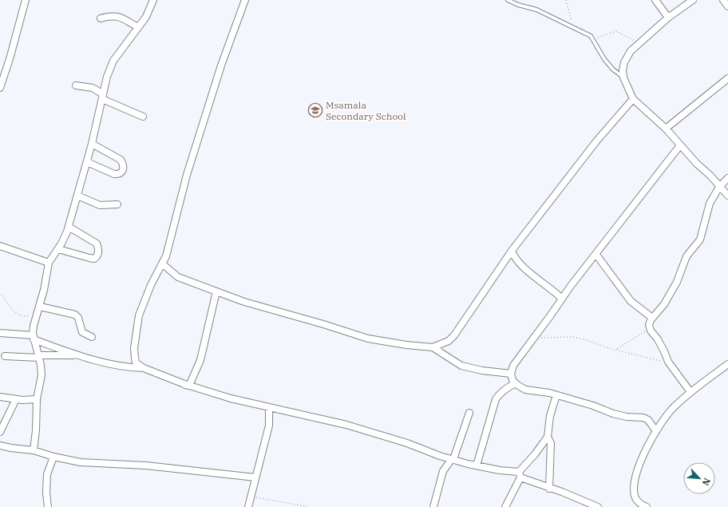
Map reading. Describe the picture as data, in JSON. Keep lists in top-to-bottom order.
{
  "places": {
    "school or university": ["Msamala Secondary School"]
  },
  "north": "bottom right"
}
